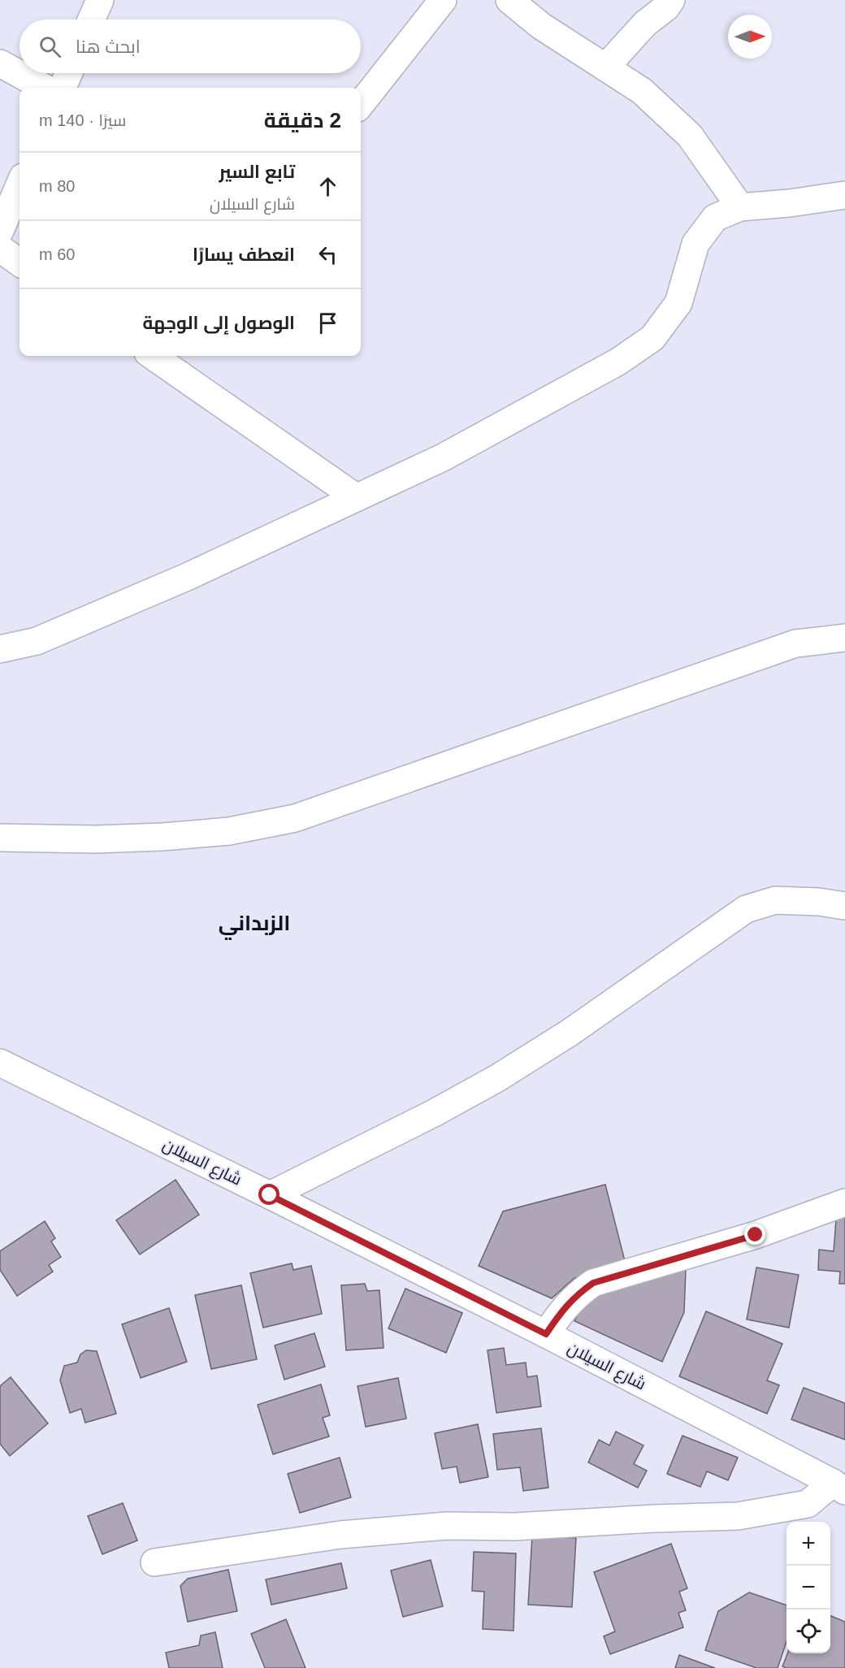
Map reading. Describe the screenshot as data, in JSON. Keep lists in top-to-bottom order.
{
  "streets": {
    "street": ["شارع السيلان"]
  },
  "districts": ["الزبداني"],
  "north": "right",
  "page": {
    "search": "ابحث هنا",
    "heading": ["2 دقيقة", "سيرًا · 140 m"],
    "list": [
      ["تابع السير", "شارع السيلان", "80 m"],
      ["انعطف يسارًا", "60 m"],
      "الوصول إلى الوجهة"
    ],
    "map_buttons": ["+", "−"]
  }
}
